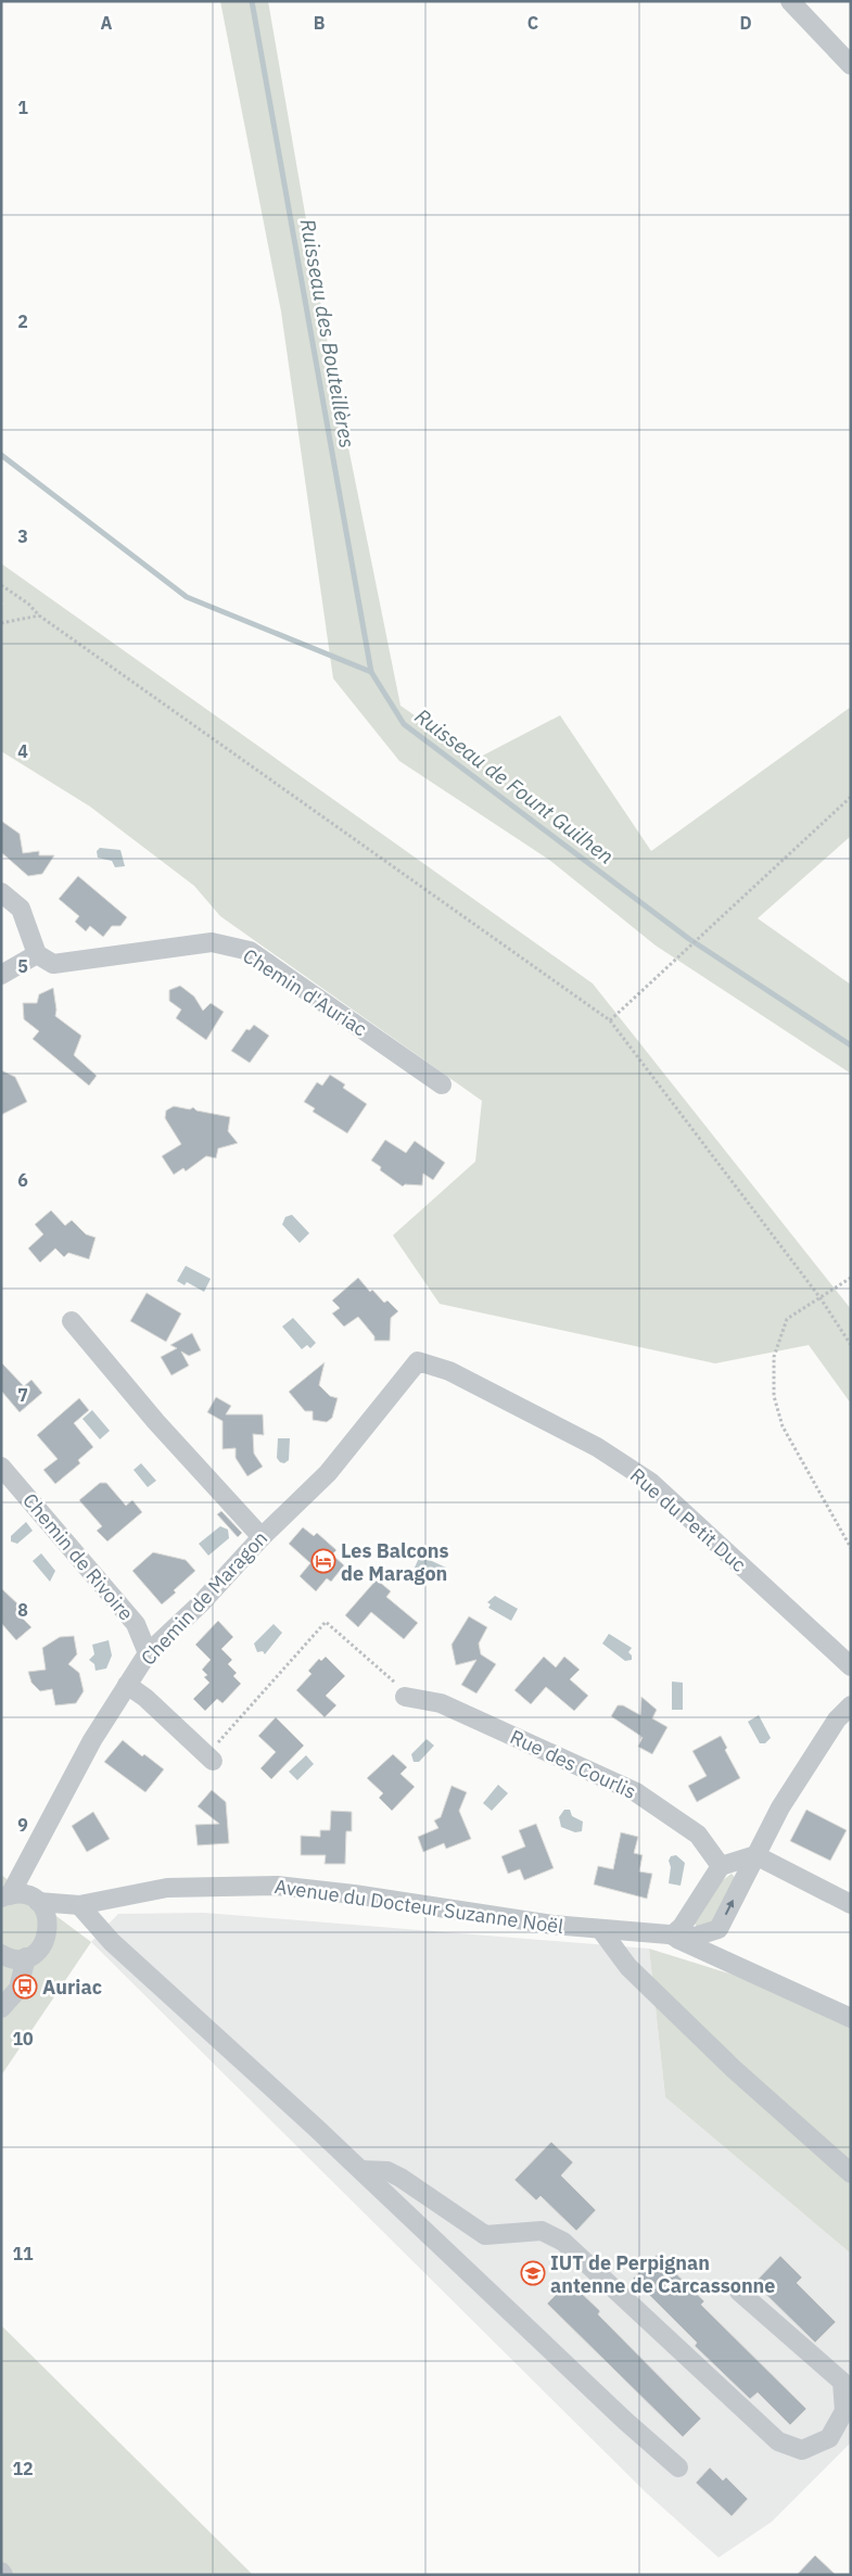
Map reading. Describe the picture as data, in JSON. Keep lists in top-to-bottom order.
{
  "streets": {
    "street": [
      "Chemin d'Auriac",
      "Rue du Petit Duc",
      "Chemin de Rivoire",
      "Chemin de Maragon",
      "Rue des Courlis",
      "Avenue du Docteur Suzanne Noël"
    ]
  },
  "crossings": [
    ["Rue du Petit Duc", "Chemin de Maragon"],
    ["Chemin de Rivoire", "Chemin de Maragon"],
    ["Chemin de Maragon", "Avenue du Docteur Suzanne Noël"]
  ],
  "water": ["Ruisseau des Bouteillères", "Ruisseau de Fount Guilhen"],
  "places": {
    "hotel": ["Les Balcons de Maragon"],
    "bus stop": ["Auriac"],
    "school or university": ["IUT de Perpignan antenne de Carcassonne"]
  },
  "grid": {
    "columns": [
      "A",
      "B",
      "C",
      "D"
    ],
    "rows": [
      "1",
      "2",
      "3",
      "4",
      "5",
      "6",
      "7",
      "8",
      "9",
      "10",
      "11",
      "12"
    ]
  }
}
